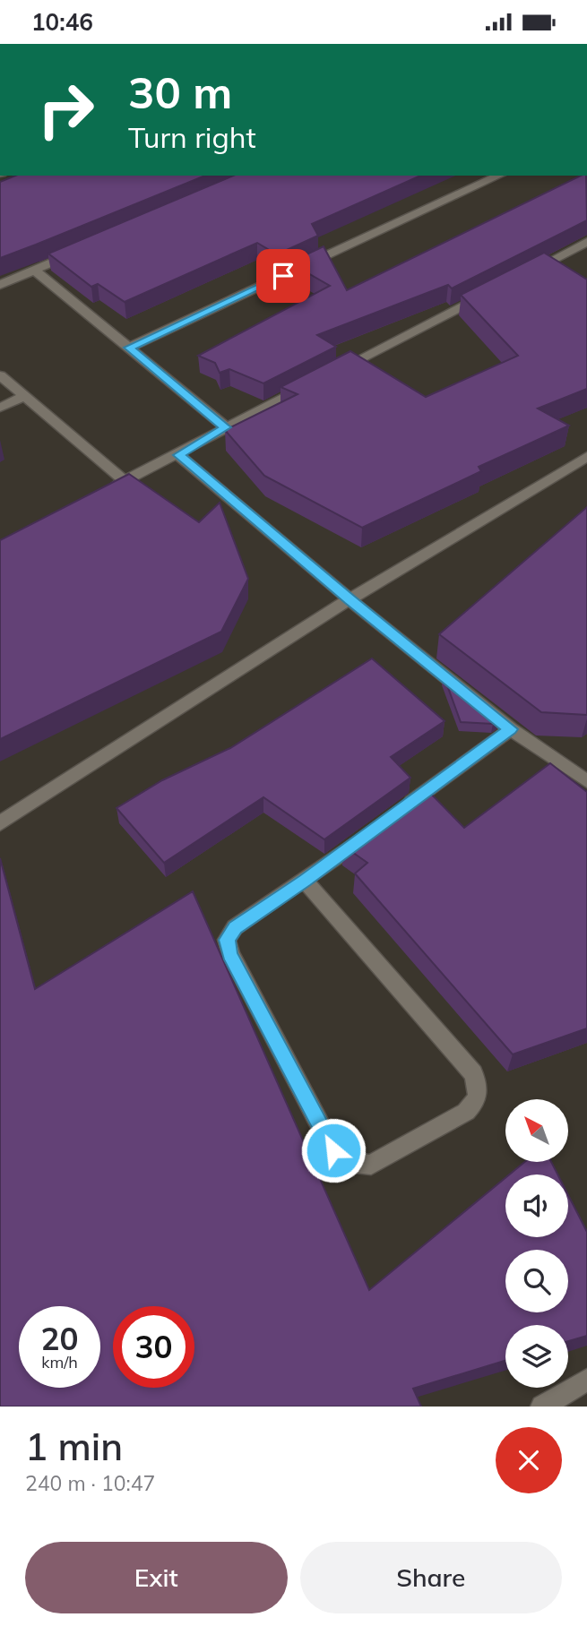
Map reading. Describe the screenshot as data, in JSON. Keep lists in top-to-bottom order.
{
  "north": "top left",
  "page": {
    "status": "10:46",
    "turn": ["30 m", "Turn right"],
    "speed": "20 km/h",
    "limit": "30",
    "heading": ["1 min", "240 m · 10:47"],
    "buttons": ["Exit", "Share"]
  }
}
